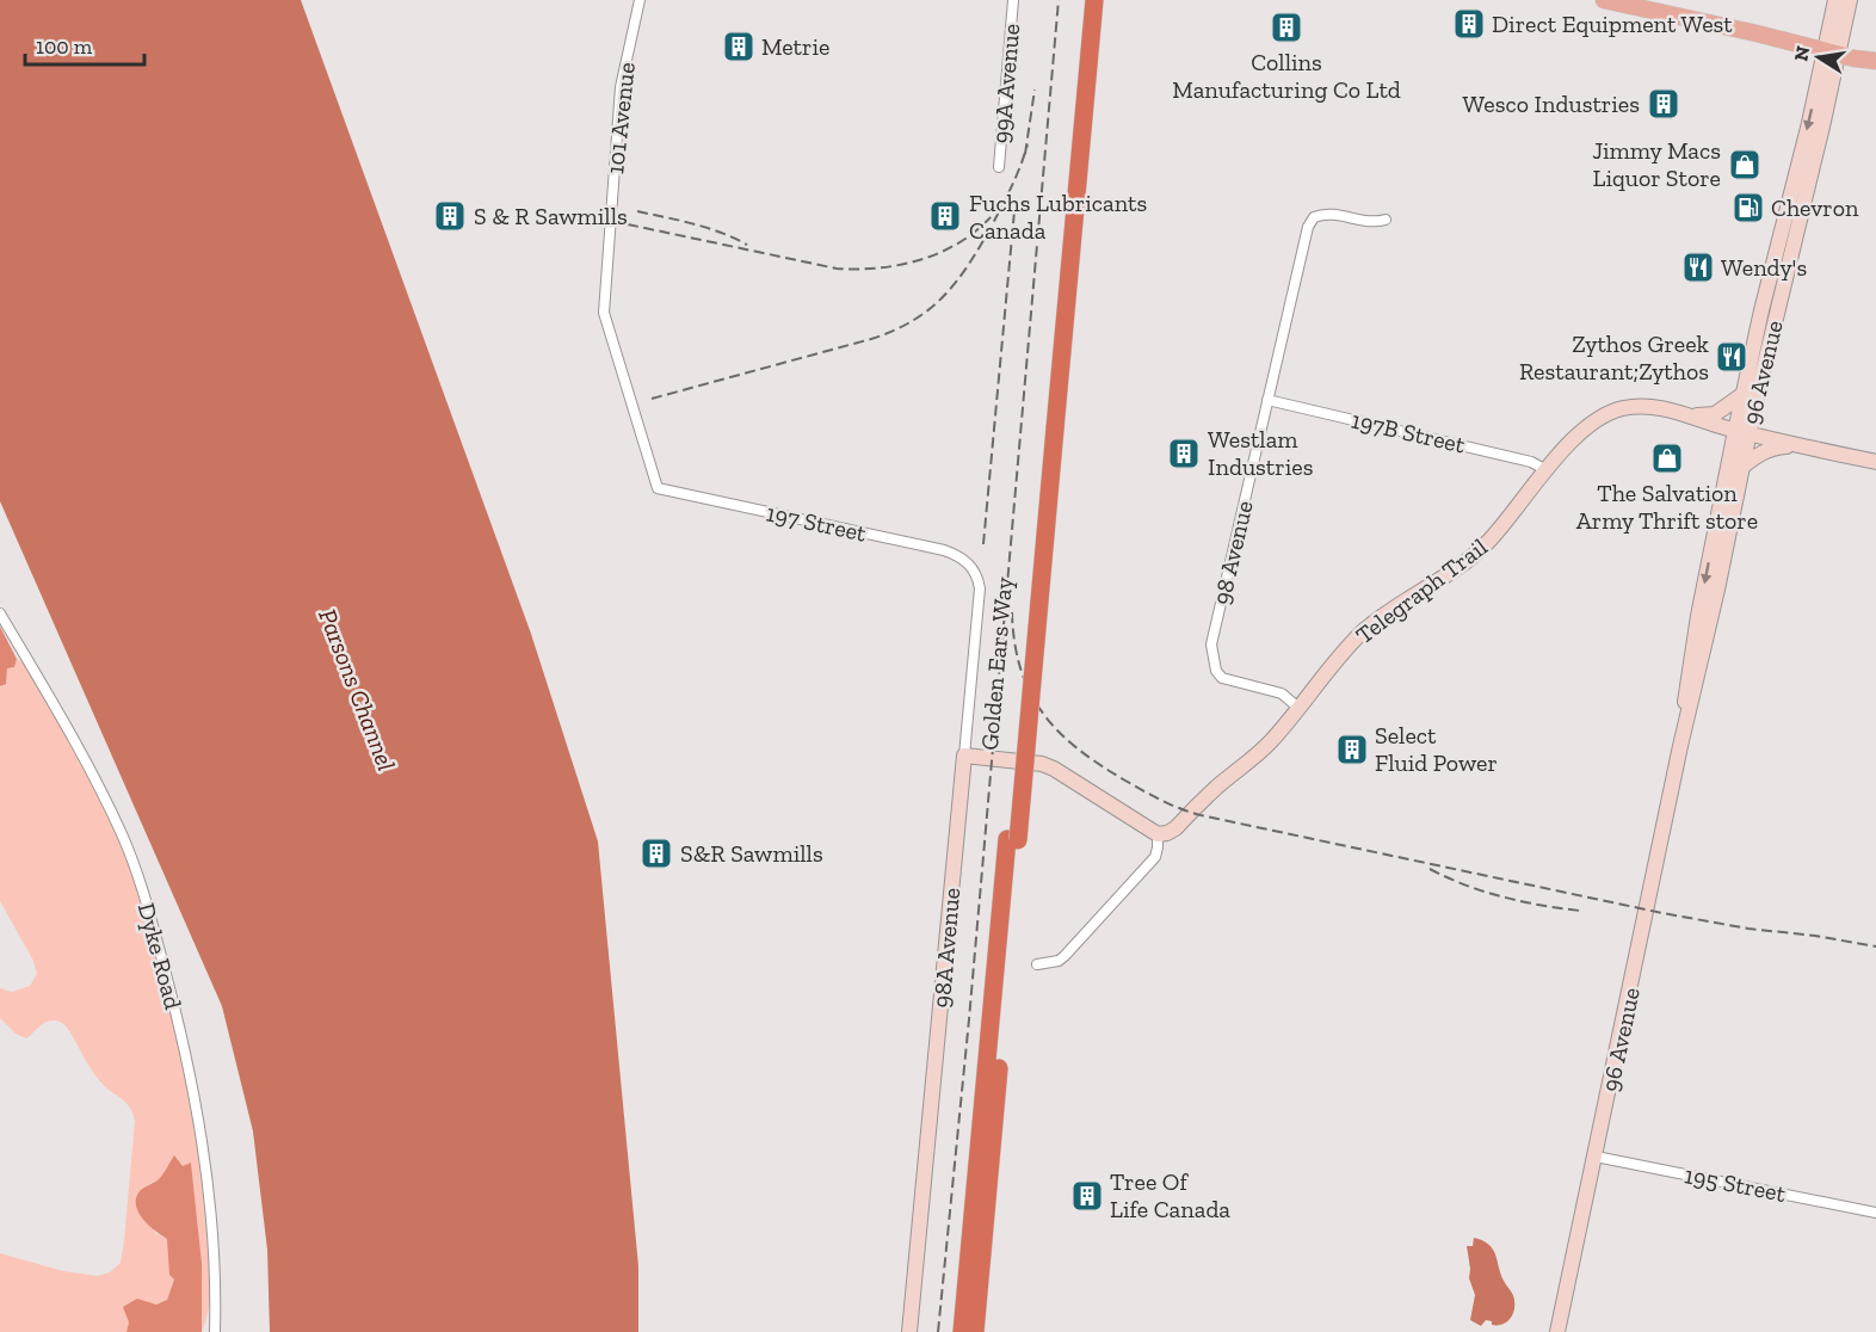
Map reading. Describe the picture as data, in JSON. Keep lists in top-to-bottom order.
{
  "streets": {
    "highway": ["Golden Ears Way"],
    "main road": ["96 Avenue", "Telegraph Trail", "98A Avenue"],
    "street": [
      "99A Avenue",
      "101 Avenue",
      "197B Street",
      "197 Street",
      "98 Avenue",
      "Dyke Road",
      "195 Street"
    ]
  },
  "crossings": [
    ["101 Avenue", "197 Street"],
    ["96 Avenue", "Telegraph Trail"],
    ["96 Avenue", "195 Street"],
    ["197B Street", "98 Avenue"],
    ["197B Street", "Telegraph Trail"],
    ["197 Street", "98A Avenue"],
    ["98 Avenue", "Telegraph Trail"]
  ],
  "water": ["Parsons Channel"],
  "places": {
    "building": [
      "Direct Equipment West",
      "Collins Manufacturing Co Ltd",
      "Metrie",
      "Wesco Industries",
      "S & R Sawmills",
      "Fuchs Lubricants Canada",
      "Westlam Industries",
      "Select Fluid Power",
      "S&R Sawmills",
      "Tree Of Life Canada"
    ],
    "shop": ["Jimmy Macs Liquor Store", "The Salvation Army Thrift store"],
    "fuel station": ["Chevron"],
    "restaurant": ["Wendy's", "Zythos Greek Restaurant;Zythos"]
  },
  "scale_bar": "100 m",
  "north": "left"
}
